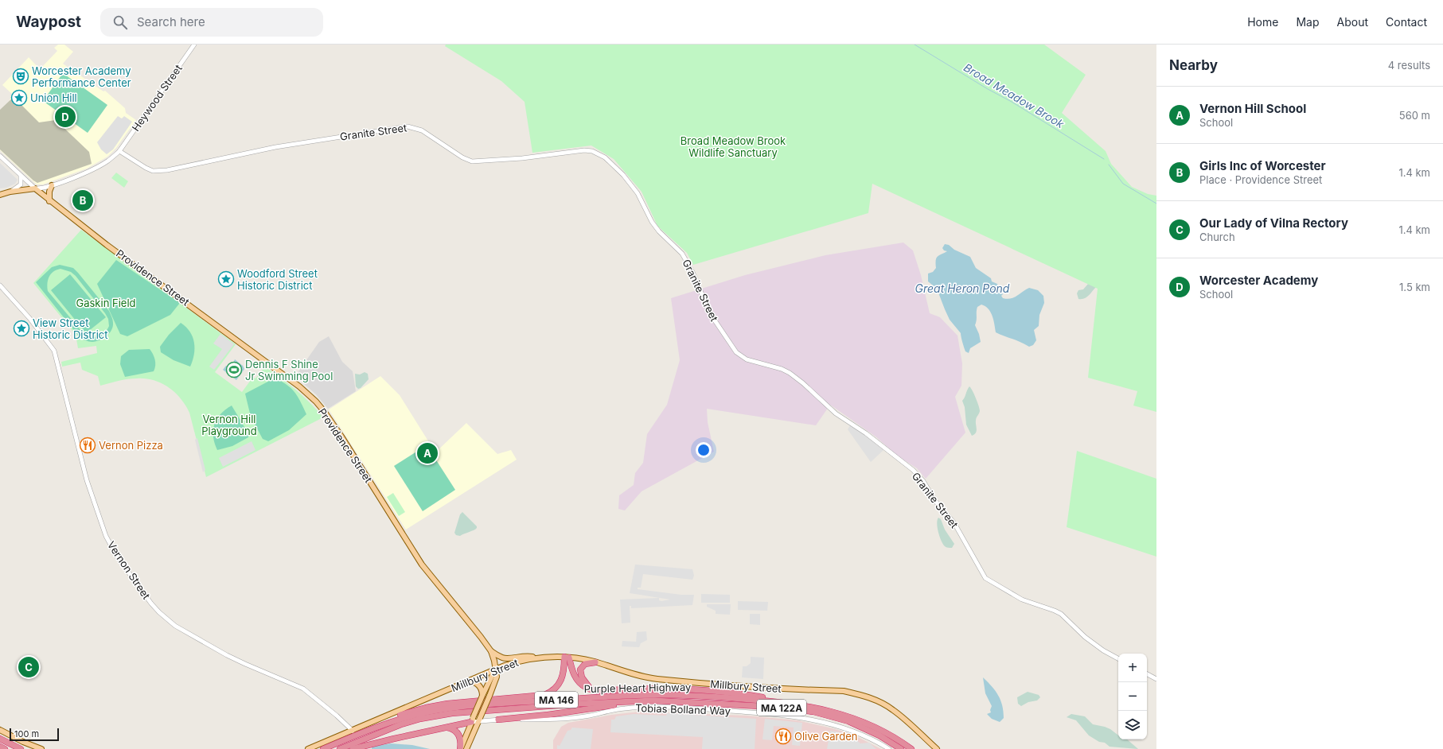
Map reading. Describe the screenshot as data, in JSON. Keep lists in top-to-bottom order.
{
  "streets": {
    "highway": ["Purple Heart Highway", "MA 146", "MA 122A"],
    "main road": ["Providence Street", "Millbury Street"],
    "street": [
      "Heywood Street",
      "Granite Street",
      "Vernon Street",
      "Tobias Bolland Way"
    ]
  },
  "crossings": [
    ["Heywood Street", "Granite Street"],
    ["Heywood Street", "Providence Street"],
    ["Providence Street", "Millbury Street"],
    ["Providence Street", "Tobias Bolland Way"],
    ["Vernon Street", "Millbury Street"],
    ["Purple Heart Highway", "MA 122A"],
    ["MA 122A", "Tobias Bolland Way"]
  ],
  "water": ["Broad Meadow Brook", "Great Heron Pond"],
  "parks": ["Broad Meadow Brook Wildlife Sanctuary", "Gaskin Field", "Vernon Hill Playground"],
  "places": {
    "theatre": ["Worcester Academy Performance Center"],
    "place": ["Union Hill", "Woodford Street Historic District", "View Street Historic District"],
    "sports": ["Dennis F Shine Jr Swimming Pool"],
    "restaurant": ["Vernon Pizza", "Olive Garden"]
  },
  "scale_bar": "100 m",
  "page": {
    "header": "Waypost",
    "search": "Search here",
    "nav": [
      "Home",
      "Map",
      "About",
      "Contact"
    ],
    "heading": ["Nearby", "4 results"],
    "list": [
      {
        "mark": "A",
        "name": "Vernon Hill School",
        "note": "School",
        "value": "560 m"
      },
      {
        "mark": "B",
        "name": "Girls Inc of Worcester",
        "note": "Place · Providence Street",
        "value": "1.4 km"
      },
      {
        "mark": "C",
        "name": "Our Lady of Vilna Rectory",
        "note": "Church",
        "value": "1.4 km"
      },
      {
        "mark": "D",
        "name": "Worcester Academy",
        "note": "School",
        "value": "1.5 km"
      }
    ],
    "pins": [
      "D",
      "B",
      "A",
      "C"
    ],
    "map_buttons": ["+", "−"],
    "scale": "100 m"
  }
}
